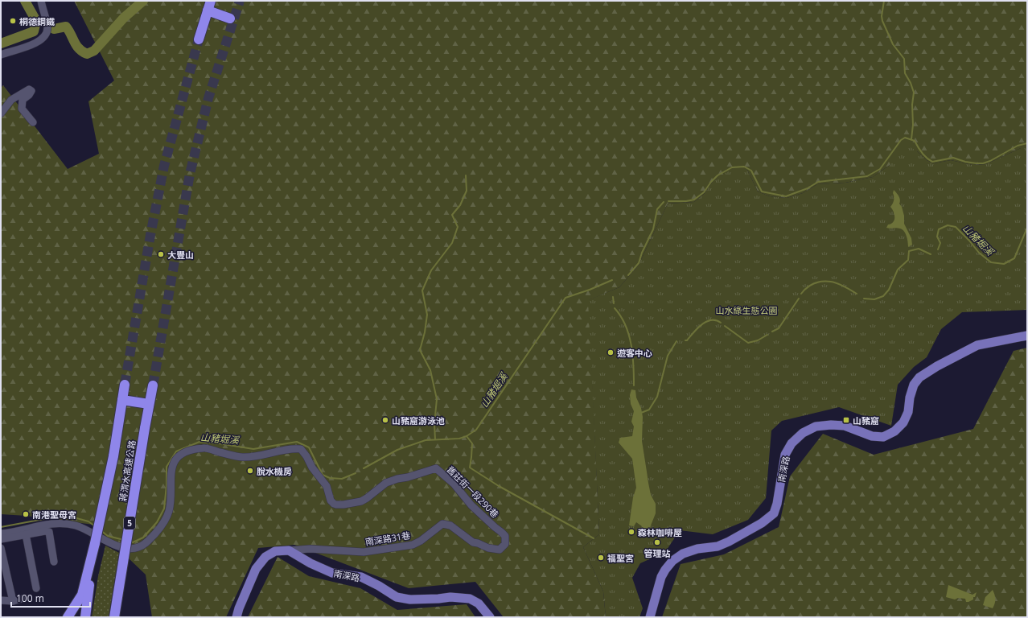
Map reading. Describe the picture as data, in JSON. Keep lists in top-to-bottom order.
{
  "streets": {
    "highway": ["蔣渭水高速公路", "5"],
    "main road": ["南深路"],
    "street": ["舊莊街一段290巷", "南深路31巷"]
  },
  "crossings": [
    ["南深路", "南深路31巷"],
    ["舊莊街一段290巷", "南深路31巷"]
  ],
  "water": ["山豬堀溪"],
  "parks": ["山水綠生態公園"],
  "places": {
    "other": [
      "桐德鋼鐵",
      "大豐山",
      "遊客中心",
      "山豬窟游泳池",
      "脫水機房",
      "南港聖母宮",
      "森林咖啡屋",
      "管理站",
      "福聖宮"
    ],
    "transit": ["山豬窟"]
  },
  "scale_bar": "100 m"
}
